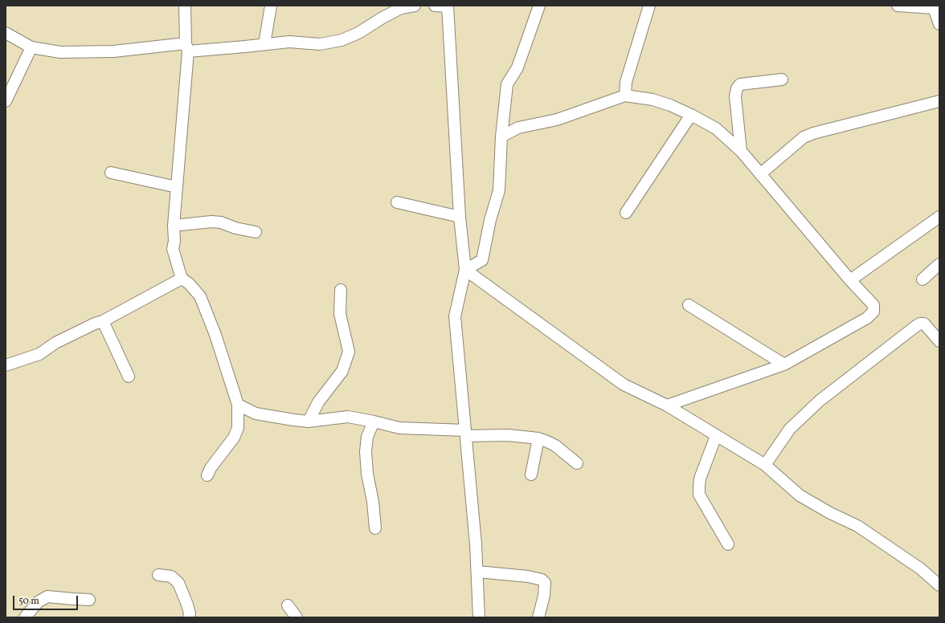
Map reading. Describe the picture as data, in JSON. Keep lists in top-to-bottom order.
{
  "scale_bar": "50 m"
}
